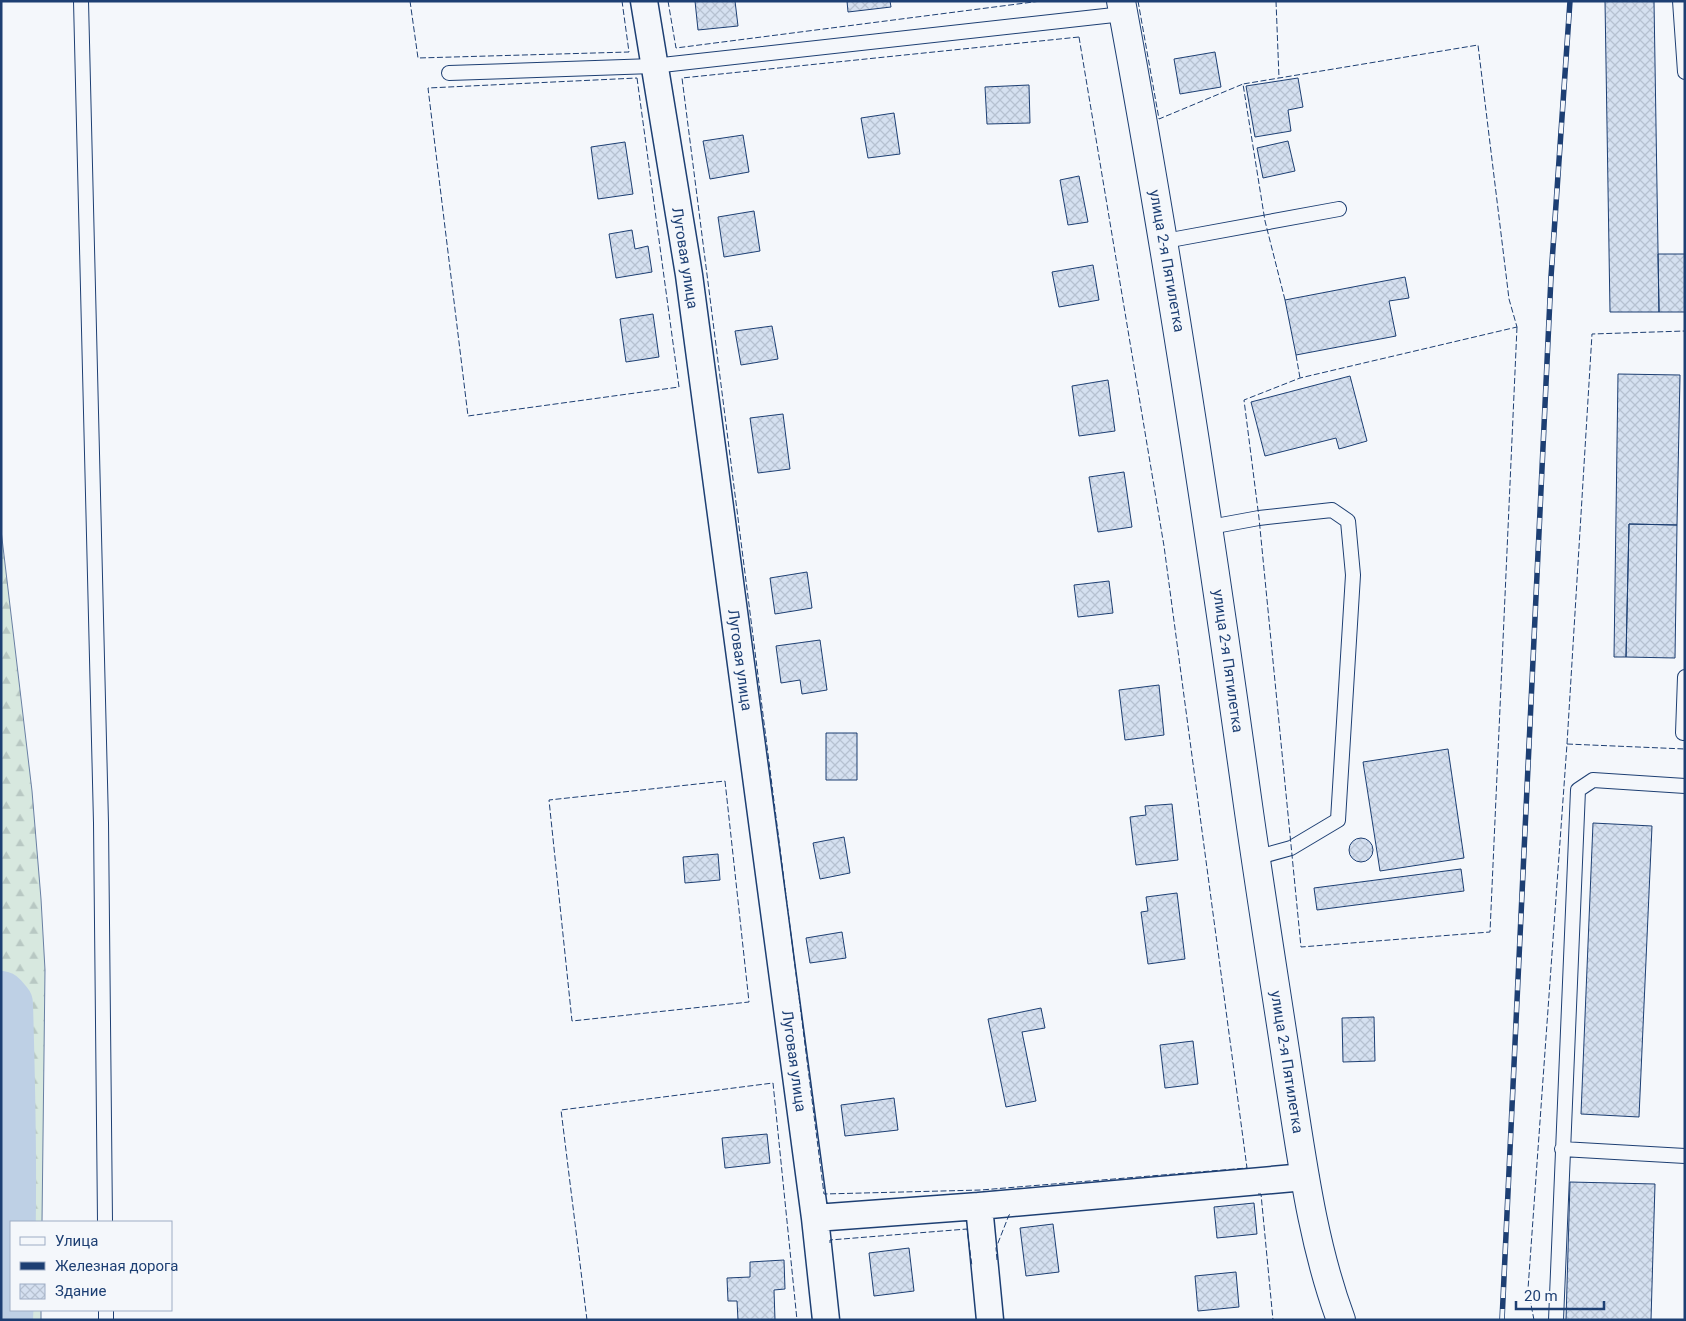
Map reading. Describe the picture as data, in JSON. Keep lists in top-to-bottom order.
{
  "streets": {
    "main road": ["улица 2-я Пятилетка"],
    "street": ["Луговая улица"]
  },
  "legend": ["Улица", "Железная дорога", "Здание"],
  "scale_bar": "20 m"
}
